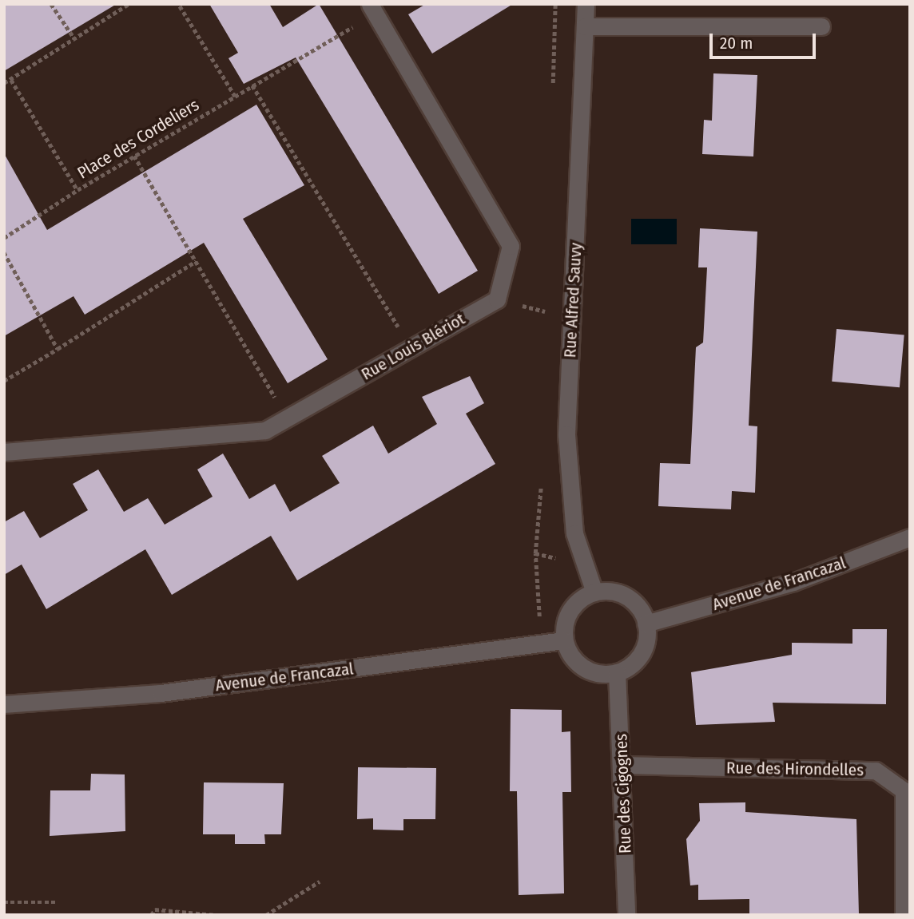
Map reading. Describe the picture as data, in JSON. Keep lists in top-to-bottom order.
{
  "streets": {
    "street": [
      "Rue Alfred Sauvy",
      "Rue Louis Blériot",
      "Avenue de Francazal",
      "Rue des Hirondelles",
      "Rue des Cigognes"
    ],
    "path": ["Place des Cordeliers"]
  },
  "crossings": [
    ["Place des Cordeliers", "Rue Louis Blériot"],
    ["Rue Alfred Sauvy", "Avenue de Francazal"],
    ["Rue Alfred Sauvy", "Rue des Cigognes"],
    ["Avenue de Francazal", "Rue des Cigognes"],
    ["Rue des Hirondelles", "Rue des Cigognes"]
  ],
  "scale_bar": "20 m"
}
